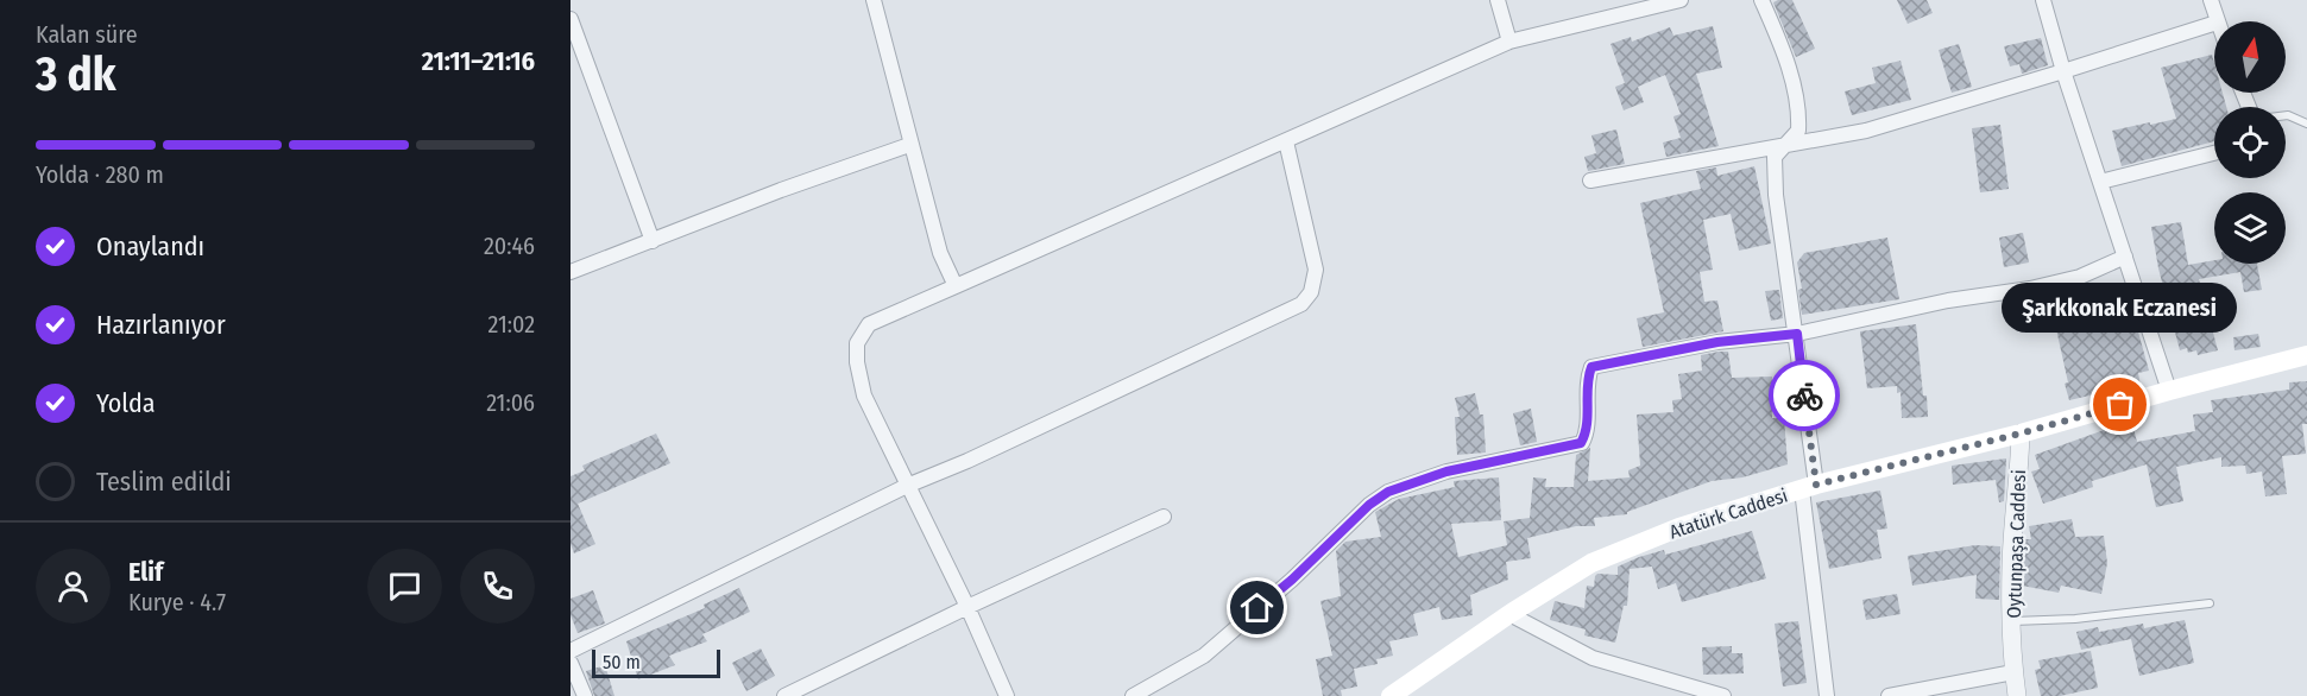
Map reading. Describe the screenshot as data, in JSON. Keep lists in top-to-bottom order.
{
  "streets": {
    "main road": ["Atatürk Caddesi"],
    "street": ["Oytunpaşa Caddesi"]
  },
  "crossings": [
    ["Atatürk Caddesi", "Oytunpaşa Caddesi"]
  ],
  "places": ["Şarkkonak Eczanesi"],
  "scale_bar": "50 m",
  "north": "top",
  "page": {
    "heading": ["3 dk", "Kalan süre", "21:11–21:16"],
    "panel": ["Elif", "Kurye · 4.7"],
    "bar": "Yolda · 280 m",
    "list": [
      ["Onaylandı", "20:46"],
      ["Hazırlanıyor", "21:02"],
      ["Yolda", "21:06"],
      "Teslim edildi"
    ],
    "bubble": "Şarkkonak Eczanesi",
    "scale": "50 m"
  }
}
